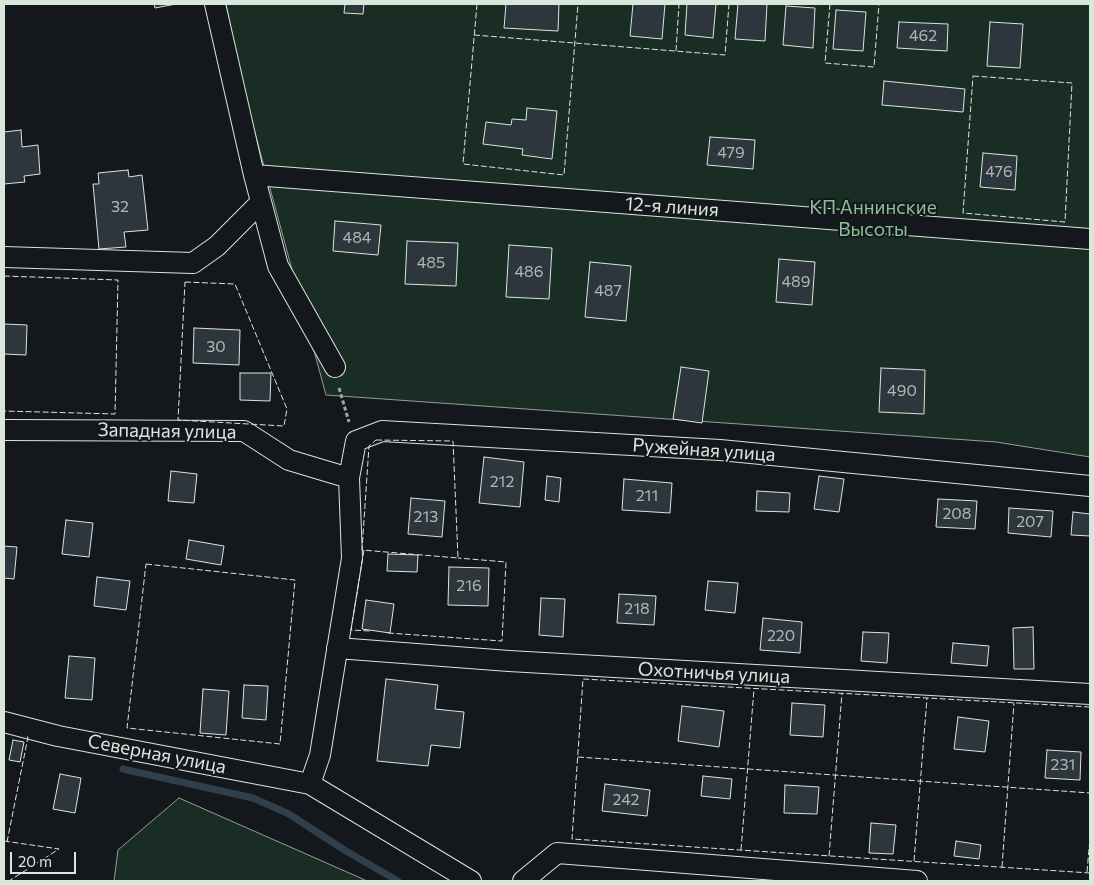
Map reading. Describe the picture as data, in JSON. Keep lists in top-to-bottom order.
{
  "streets": {
    "street": [
      "12-я линия",
      "Западная улица",
      "Ружейная улица",
      "Охотничья улица",
      "Северная улица"
    ]
  },
  "parks": ["КП Аннинские Высоты"],
  "house_numbers": [
    "462",
    "479",
    "476",
    "32",
    "484",
    "485",
    "486",
    "489",
    "487",
    "30",
    "490",
    "212",
    "211",
    "208",
    "213",
    "207",
    "216",
    "218",
    "220",
    "231",
    "242"
  ],
  "scale_bar": "20 m"
}
